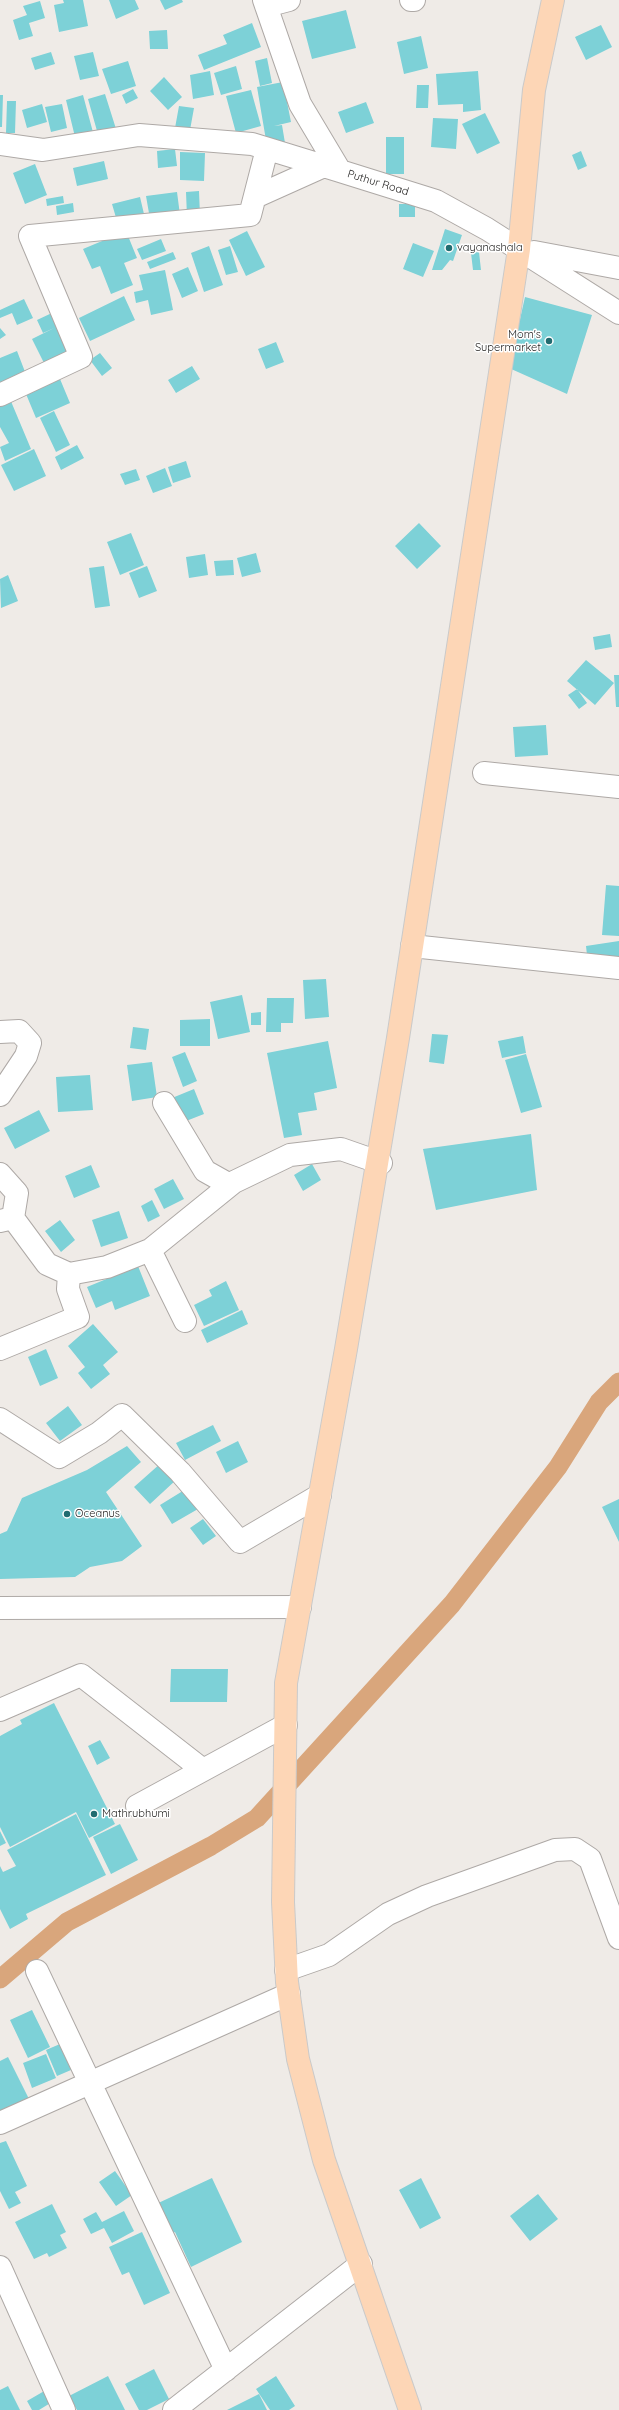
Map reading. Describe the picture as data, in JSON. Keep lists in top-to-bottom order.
{
  "streets": {
    "street": ["Puthur Road"]
  },
  "places": [
    "vayanashala",
    "Mom's Supermarket",
    "Oceanus",
    "Mathrubhumi"
  ]
}
